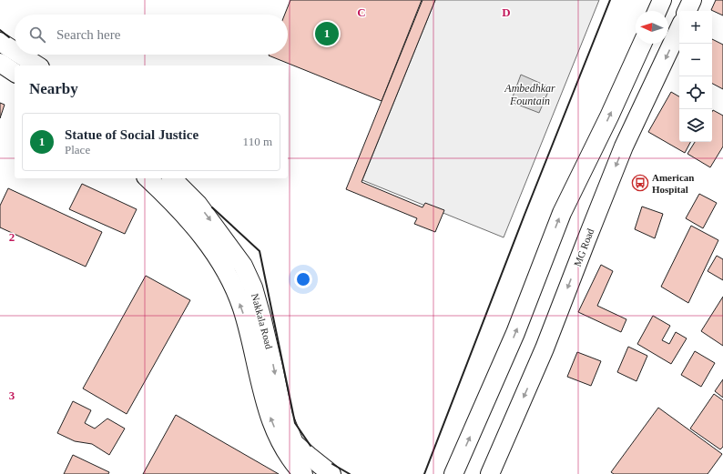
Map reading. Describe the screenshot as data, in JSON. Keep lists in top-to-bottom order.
{
  "streets": {
    "main road": ["MG Road", "Nakkala Road"]
  },
  "water": ["Ambedhkar Fountain"],
  "places": {
    "bus stop": ["American Hospital"]
  },
  "north": "left",
  "page": {
    "map_buttons": ["+", "−"],
    "search": "Search here",
    "pins": "1",
    "heading": "Nearby",
    "list": [
      {
        "mark": "1",
        "name": "Statue of Social Justice",
        "note": "Place",
        "value": "110 m"
      }
    ]
  },
  "grid": {
    "columns": ["C", "D"],
    "rows": ["2", "3"]
  }
}
